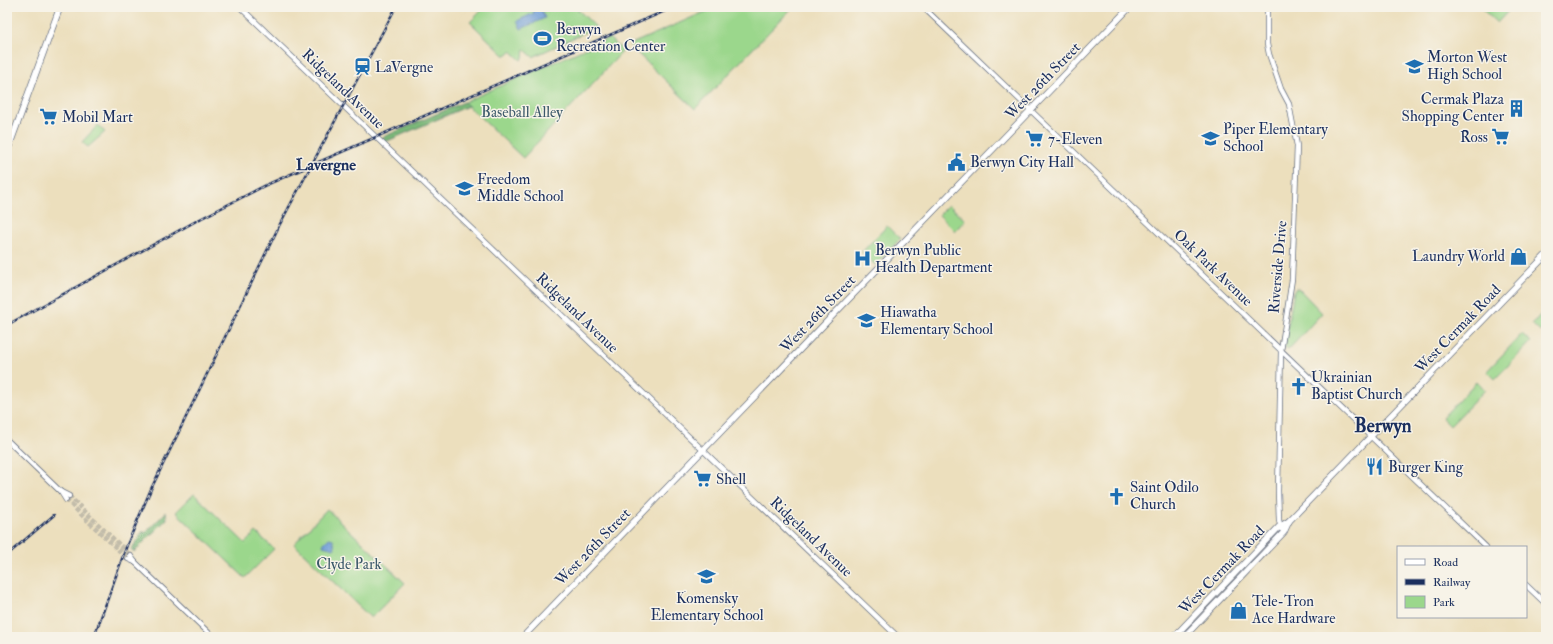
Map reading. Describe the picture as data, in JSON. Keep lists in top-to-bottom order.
{
  "streets": {
    "main road": ["West 26th Street", "West Cermak Road"],
    "street": ["Ridgeland Avenue", "Riverside Drive", "Oak Park Avenue"]
  },
  "crossings": [
    ["West 26th Street", "Ridgeland Avenue"],
    ["West 26th Street", "Oak Park Avenue"],
    ["Riverside Drive", "Oak Park Avenue"],
    ["Riverside Drive", "West Cermak Road"],
    ["Oak Park Avenue", "West Cermak Road"]
  ],
  "districts": ["Lavergne", "Berwyn"],
  "parks": ["Baseball Alley", "Clyde Park"],
  "places": {
    "sports": ["Berwyn Recreation Center"],
    "school or university": [
      "Morton West High School",
      "Piper Elementary School",
      "Freedom Middle School",
      "Hiawatha Elementary School",
      "Komensky Elementary School"
    ],
    "station": ["LaVergne"],
    "building": ["Cermak Plaza Shopping Center"],
    "supermarket": [
      "Mobil Mart",
      "Ross",
      "7-Eleven",
      "Shell"
    ],
    "public building": ["Berwyn City Hall"],
    "shop": ["Laundry World", "Tele-Tron Ace Hardware"],
    "hospital": ["Berwyn Public Health Department"],
    "church": ["Ukrainian Baptist Church", "Saint Odilo Church"],
    "restaurant": ["Burger King"]
  },
  "legend": ["Road", "Railway", "Park"]
}
